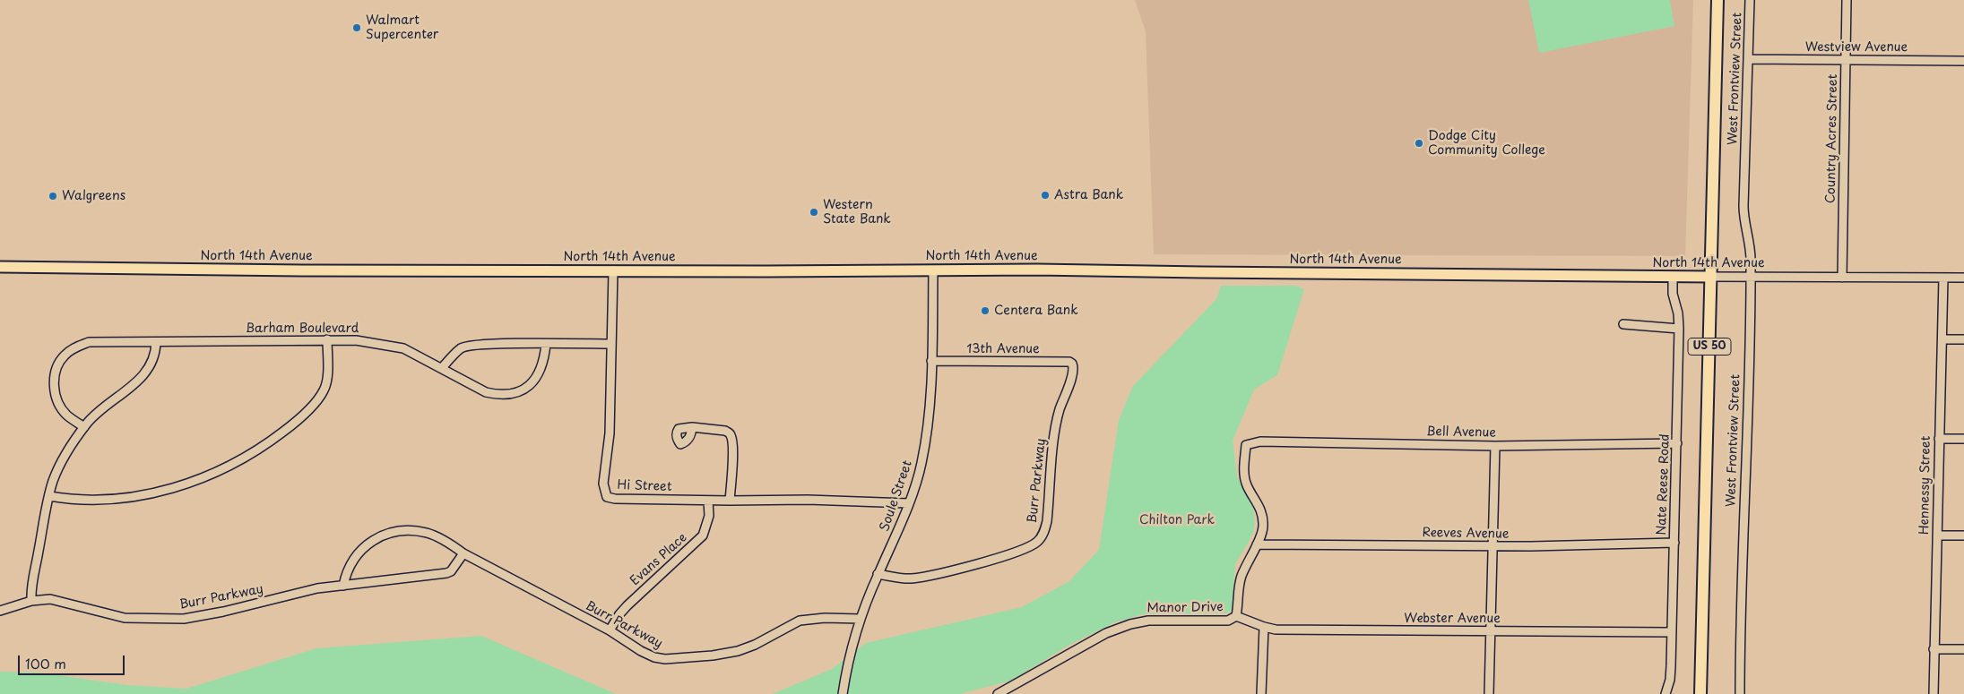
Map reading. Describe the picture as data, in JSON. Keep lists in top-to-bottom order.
{
  "streets": {
    "highway": ["US 50"],
    "main road": ["North 14th Avenue"],
    "street": [
      "Westview Avenue",
      "West Frontview Street",
      "Country Acres Street",
      "Barham Boulevard",
      "13th Avenue",
      "Bell Avenue",
      "Burr Parkway",
      "Nate Reese Road",
      "Hennessy Street",
      "Hi Street",
      "Soule Street",
      "Reeves Avenue",
      "Evans Place",
      "Manor Drive",
      "Webster Avenue"
    ]
  },
  "crossings": [
    ["Westview Avenue", "West Frontview Street"],
    ["Westview Avenue", "Country Acres Street"],
    ["West Frontview Street", "North 14th Avenue"],
    ["Country Acres Street", "North 14th Avenue"],
    ["North 14th Avenue", "US 50"],
    ["North 14th Avenue", "Nate Reese Road"],
    ["North 14th Avenue", "Hennessy Street"],
    ["North 14th Avenue", "Hi Street"],
    ["North 14th Avenue", "Soule Street"],
    ["13th Avenue", "Burr Parkway"],
    ["13th Avenue", "Soule Street"],
    ["Bell Avenue", "Nate Reese Road"],
    ["Bell Avenue", "Manor Drive"],
    ["Burr Parkway", "Soule Street"],
    ["Burr Parkway", "Evans Place"],
    ["Nate Reese Road", "Reeves Avenue"],
    ["Nate Reese Road", "Webster Avenue"],
    ["Hi Street", "Soule Street"],
    ["Hi Street", "Evans Place"],
    ["Reeves Avenue", "Manor Drive"],
    ["Manor Drive", "Webster Avenue"]
  ],
  "parks": ["Chilton Park"],
  "places": [
    "Walmart Supercenter",
    "Dodge City Community College",
    "Astra Bank",
    "Walgreens",
    "Western State Bank",
    "Centera Bank"
  ],
  "scale_bar": "100 m"
}
